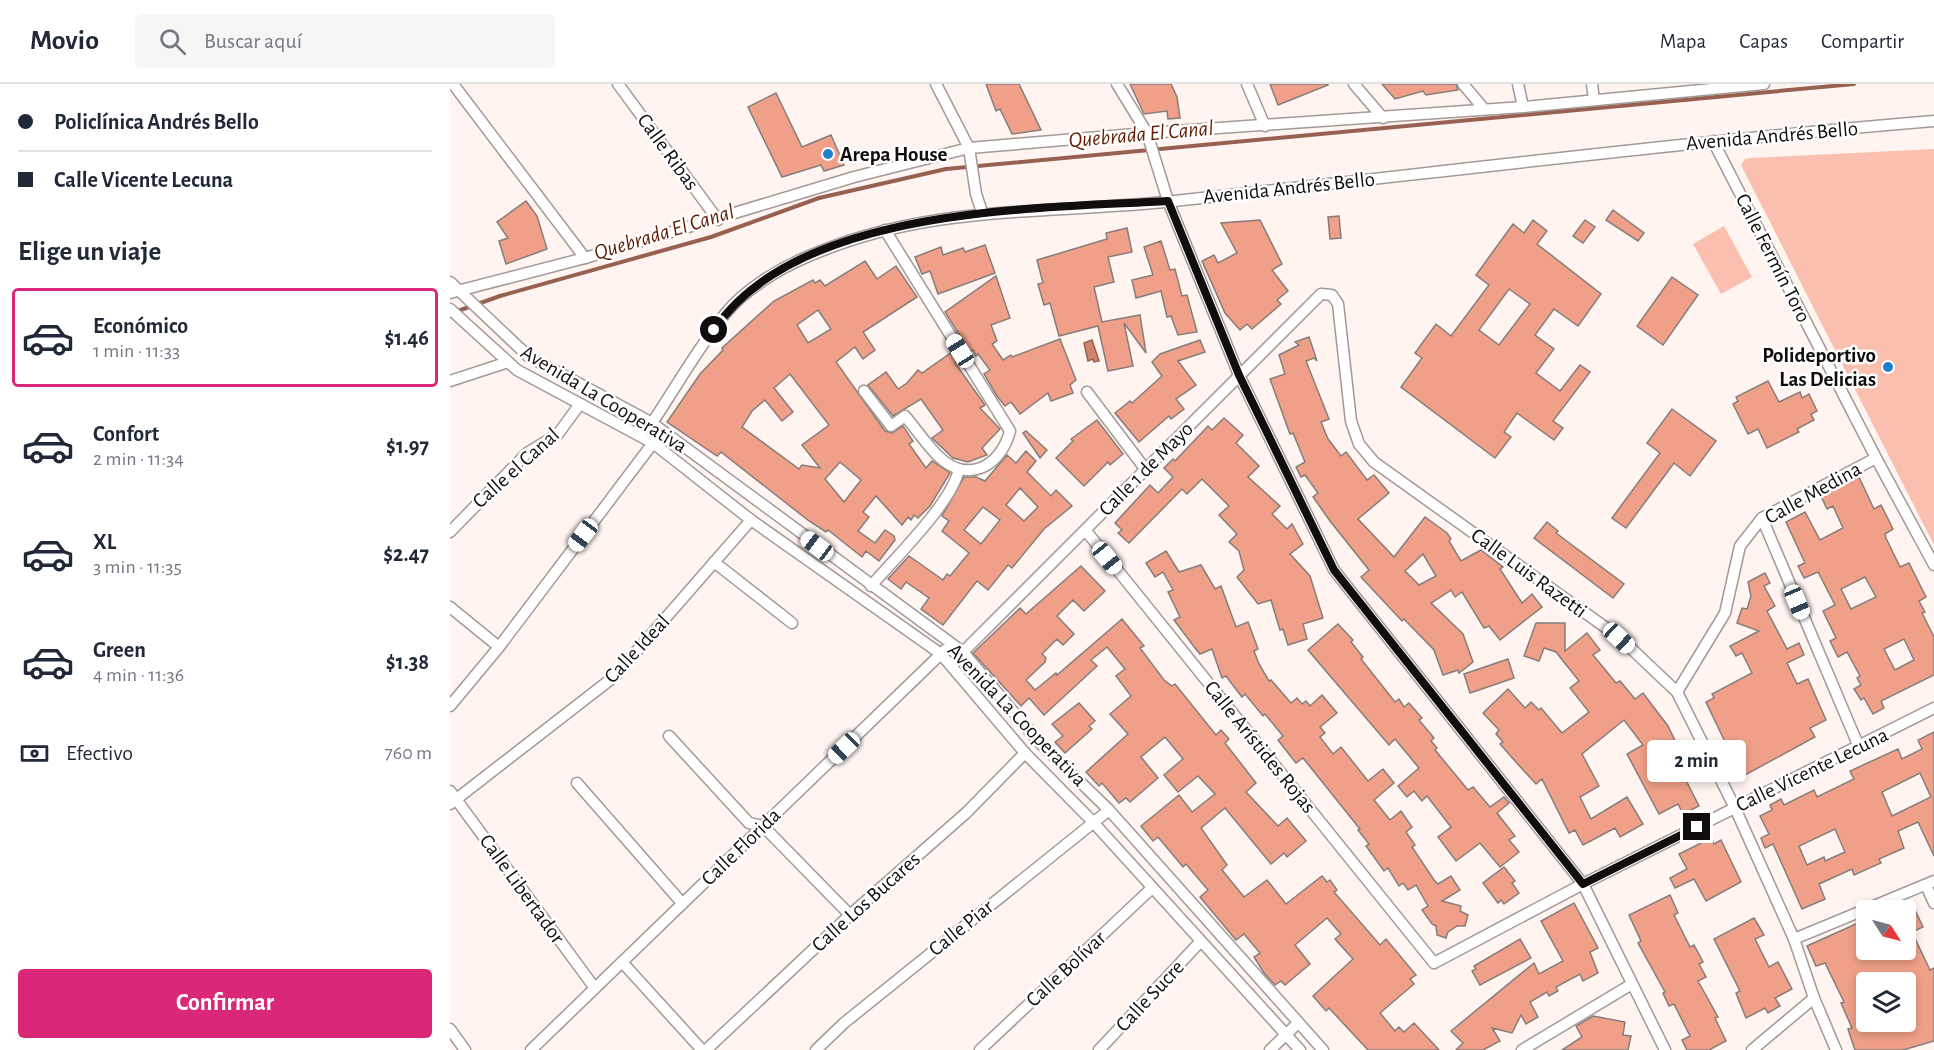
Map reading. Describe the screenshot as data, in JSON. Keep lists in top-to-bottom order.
{
  "streets": {
    "street": [
      "Avenida Andrés Bello",
      "Calle Ribas",
      "Calle Fermín Toro",
      "Avenida La Cooperativa",
      "Calle el Canal",
      "Calle 1 de Mayo",
      "Calle Medina",
      "Calle Luis Razetti",
      "Calle Ideal",
      "Calle Arístides Rojas",
      "Calle Vicente Lecuna",
      "Calle Florida",
      "Calle Libertador",
      "Calle Los Bucares",
      "Calle Piar",
      "Calle Bolívar",
      "Calle Sucre"
    ]
  },
  "crossings": [
    ["Avenida Andrés Bello", "Calle Fermín Toro"],
    ["Avenida Andrés Bello", "Avenida La Cooperativa"],
    ["Calle Fermín Toro", "Calle Medina"],
    ["Avenida La Cooperativa", "Calle el Canal"],
    ["Avenida La Cooperativa", "Calle 1 de Mayo"],
    ["Avenida La Cooperativa", "Calle Ideal"],
    ["Avenida La Cooperativa", "Calle Florida"],
    ["Avenida La Cooperativa", "Calle Los Bucares"],
    ["Avenida La Cooperativa", "Calle Piar"],
    ["Avenida La Cooperativa", "Calle Bolívar"],
    ["Avenida La Cooperativa", "Calle Sucre"],
    ["Calle 1 de Mayo", "Calle Luis Razetti"],
    ["Calle 1 de Mayo", "Calle Arístides Rojas"],
    ["Calle Medina", "Calle Luis Razetti"],
    ["Calle Luis Razetti", "Calle Vicente Lecuna"],
    ["Calle Ideal", "Calle Libertador"],
    ["Calle Arístides Rojas", "Calle Vicente Lecuna"],
    ["Calle Florida", "Calle Libertador"]
  ],
  "water": ["Quebrada El Canal"],
  "places": ["Arepa House", "Polideportivo Las Delicias"],
  "north": "bottom right",
  "page": {
    "header": "Movio",
    "search": "Buscar aquí",
    "nav": ["Mapa", "Capas", "Compartir"],
    "banner": ["Policlínica Andrés Bello", "Calle Vicente Lecuna"],
    "heading": "Elige un viaje",
    "list": [
      {
        "name": "Económico",
        "note": "1 min · 11:33",
        "value": "$1.46"
      },
      {
        "name": "Confort",
        "note": "2 min · 11:34",
        "value": "$1.97"
      },
      {
        "name": "XL",
        "note": "3 min · 11:35",
        "value": "$2.47"
      },
      {
        "name": "Green",
        "note": "4 min · 11:36",
        "value": "$1.38"
      }
    ],
    "pay": ["Efectivo", "760 m"],
    "bubble": "2 min",
    "buttons": "Confirmar"
  }
}
